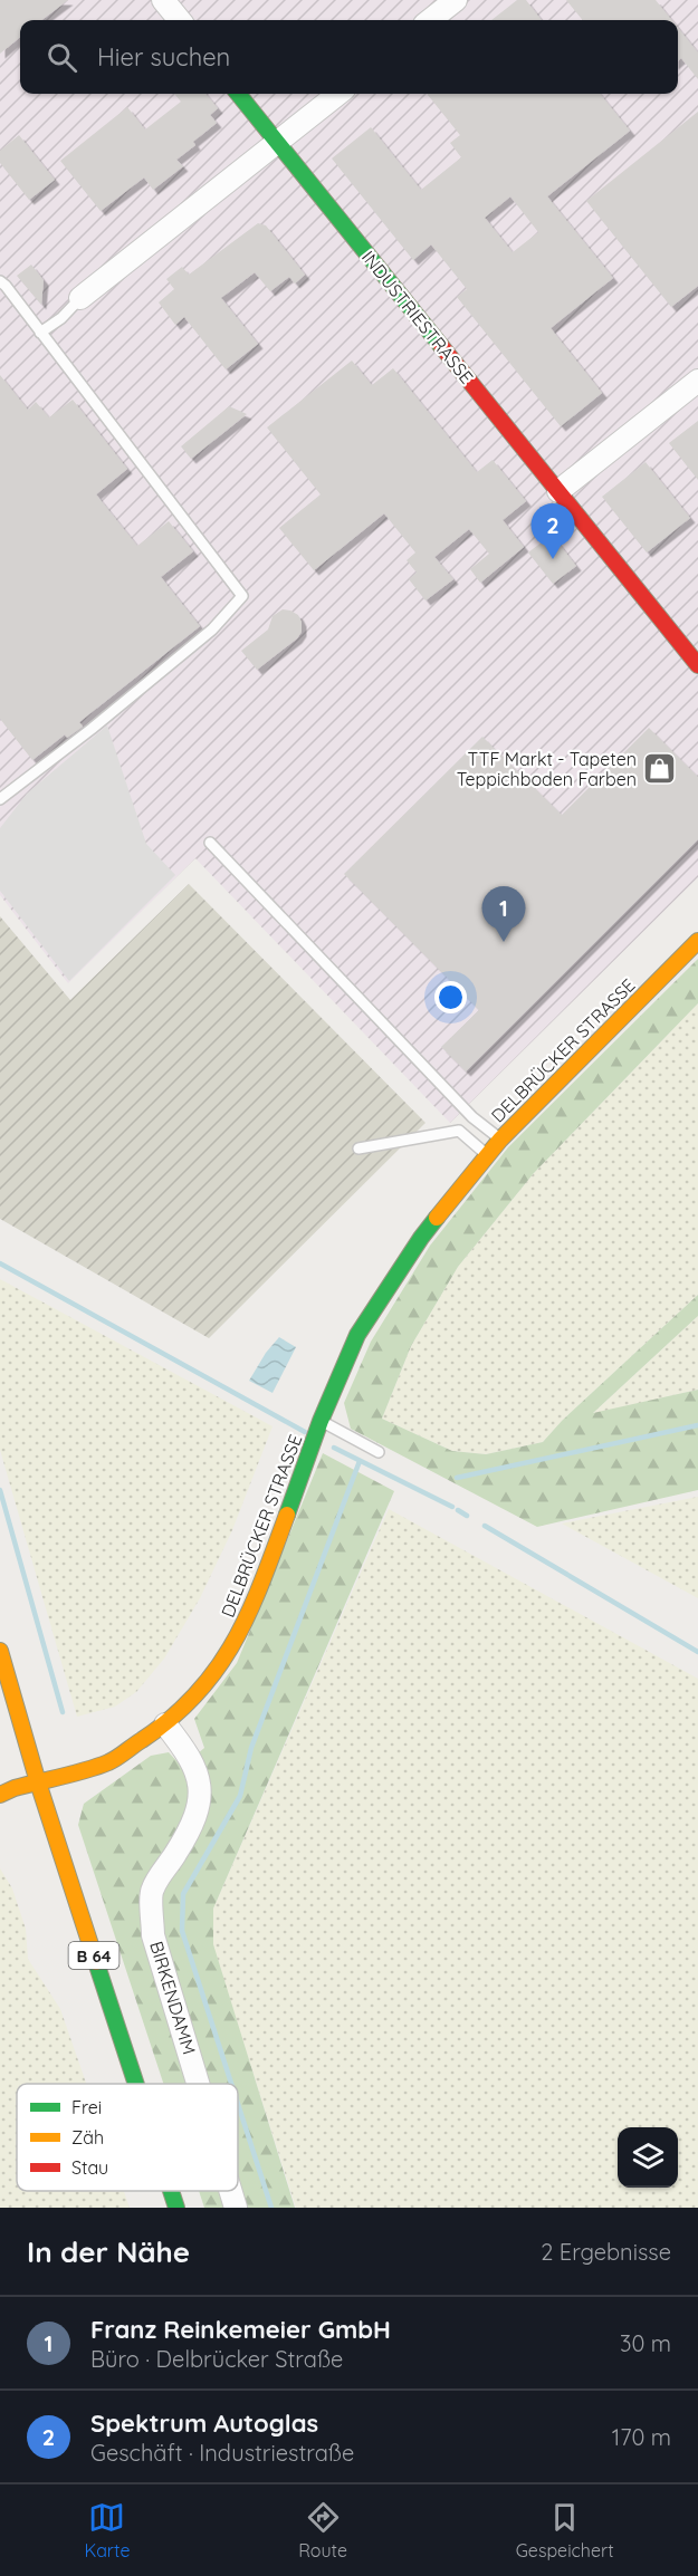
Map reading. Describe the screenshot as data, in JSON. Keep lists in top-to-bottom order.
{
  "streets": {
    "street": [
      "INDUSTRIESTRASSE",
      "DELBRÜCKER STRASSE",
      "B 64",
      "BIRKENDAMM"
    ]
  },
  "crossings": [
    ["DELBRÜCKER STRASSE", "B 64"],
    ["DELBRÜCKER STRASSE", "BIRKENDAMM"]
  ],
  "places": {
    "shop": ["TTF Markt - Tapeten Teppichboden Farben"]
  },
  "legend": ["Frei", "Zäh", "Stau"],
  "page": {
    "search": "Hier suchen",
    "pins": ["2", "1"],
    "heading": ["In der Nähe", "2 Ergebnisse"],
    "list": [
      {
        "mark": "1",
        "name": "Franz Reinkemeier GmbH",
        "note": "Büro · Delbrücker Straße",
        "value": "30 m"
      },
      {
        "mark": "2",
        "name": "Spektrum Autoglas",
        "note": "Geschäft · Industriestraße",
        "value": "170 m"
      }
    ],
    "nav": ["Karte", "Route", "Gespeichert"]
  }
}
